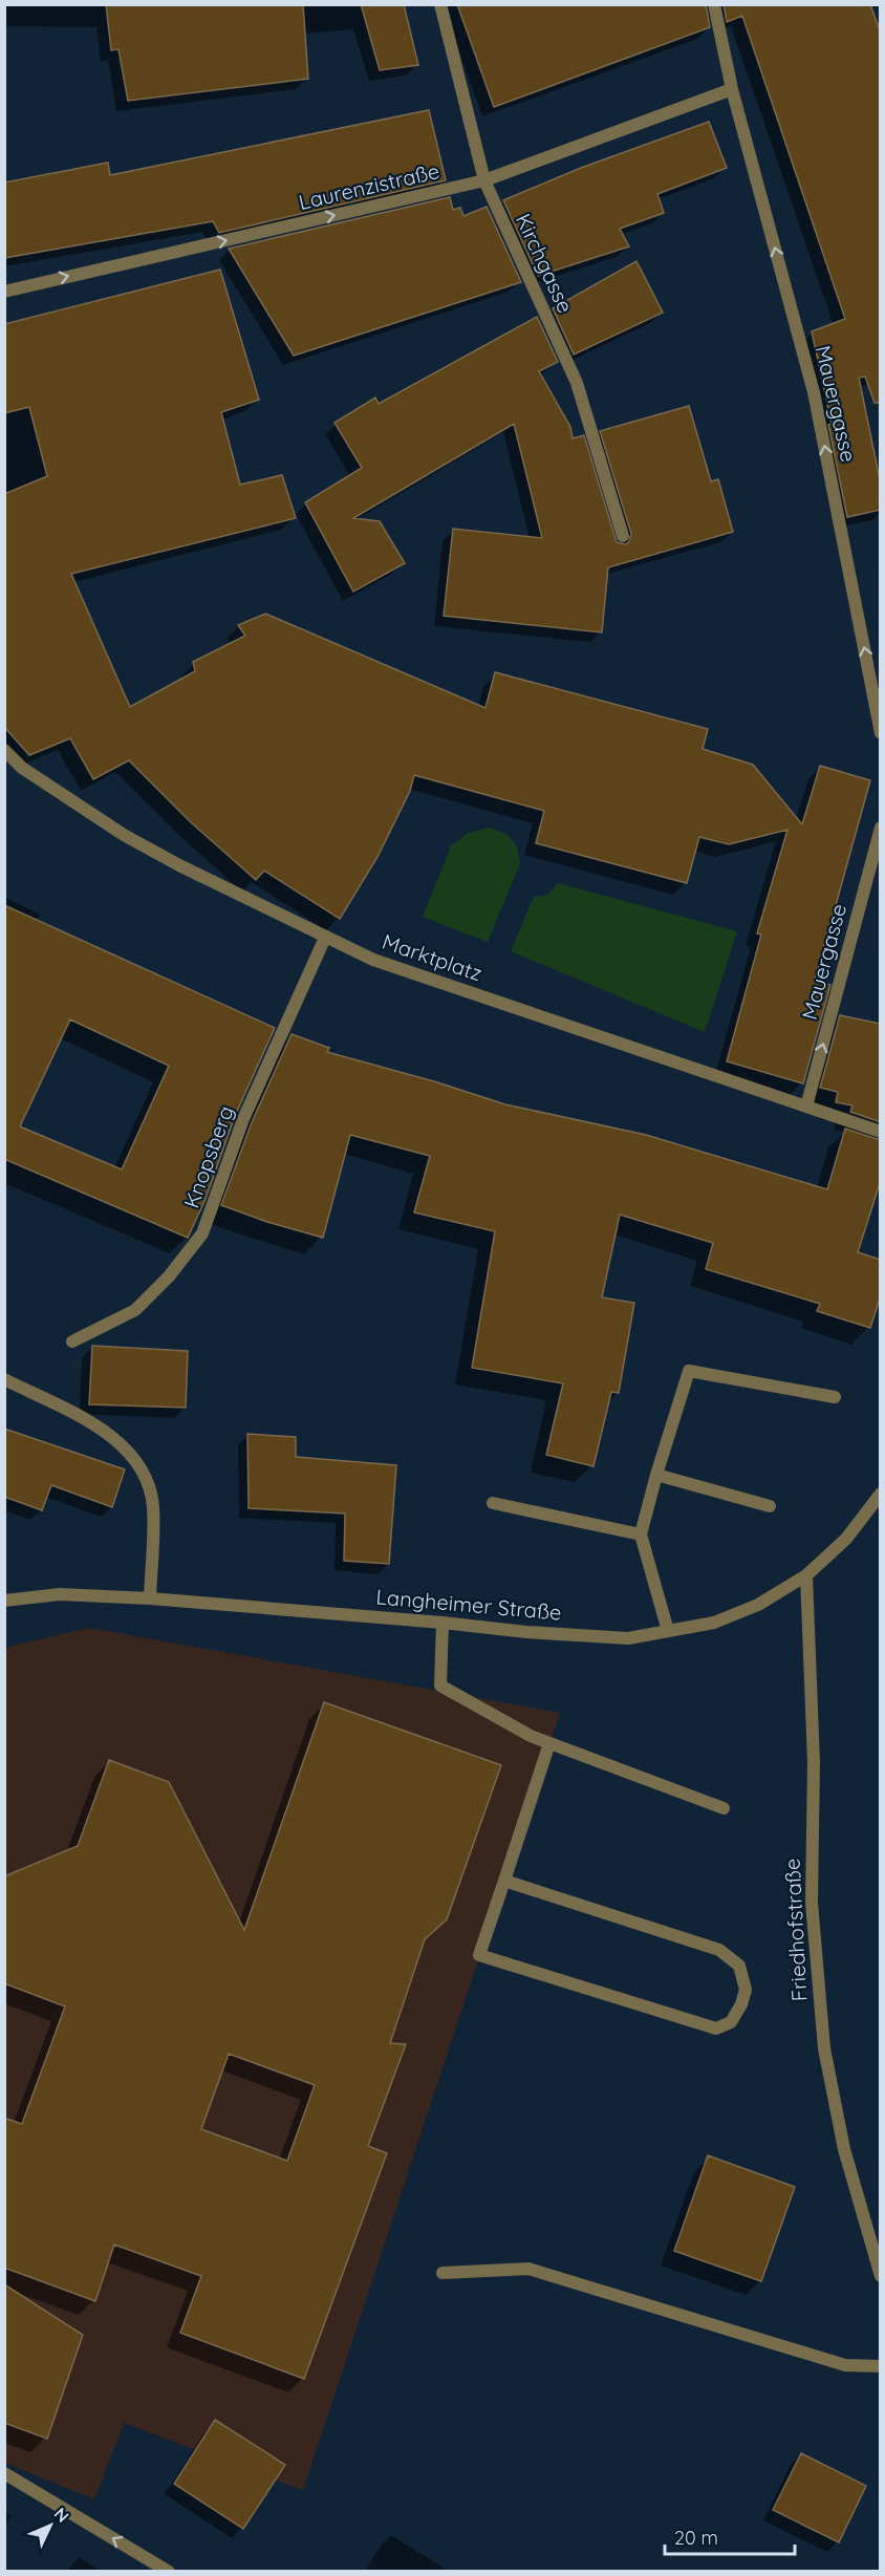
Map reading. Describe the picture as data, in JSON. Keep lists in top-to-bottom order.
{
  "streets": {
    "street": [
      "Laurenzistraße",
      "Kirchgasse",
      "Mauergasse",
      "Marktplatz",
      "Knopsberg",
      "Langheimer Straße",
      "Friedhofstraße"
    ]
  },
  "crossings": [
    ["Laurenzistraße", "Kirchgasse"],
    ["Laurenzistraße", "Mauergasse"],
    ["Mauergasse", "Marktplatz"],
    ["Marktplatz", "Knopsberg"],
    ["Langheimer Straße", "Friedhofstraße"]
  ],
  "one_way": ["Laurenzistraße", "Mauergasse"],
  "scale_bar": "20 m",
  "north": "top right"
}
